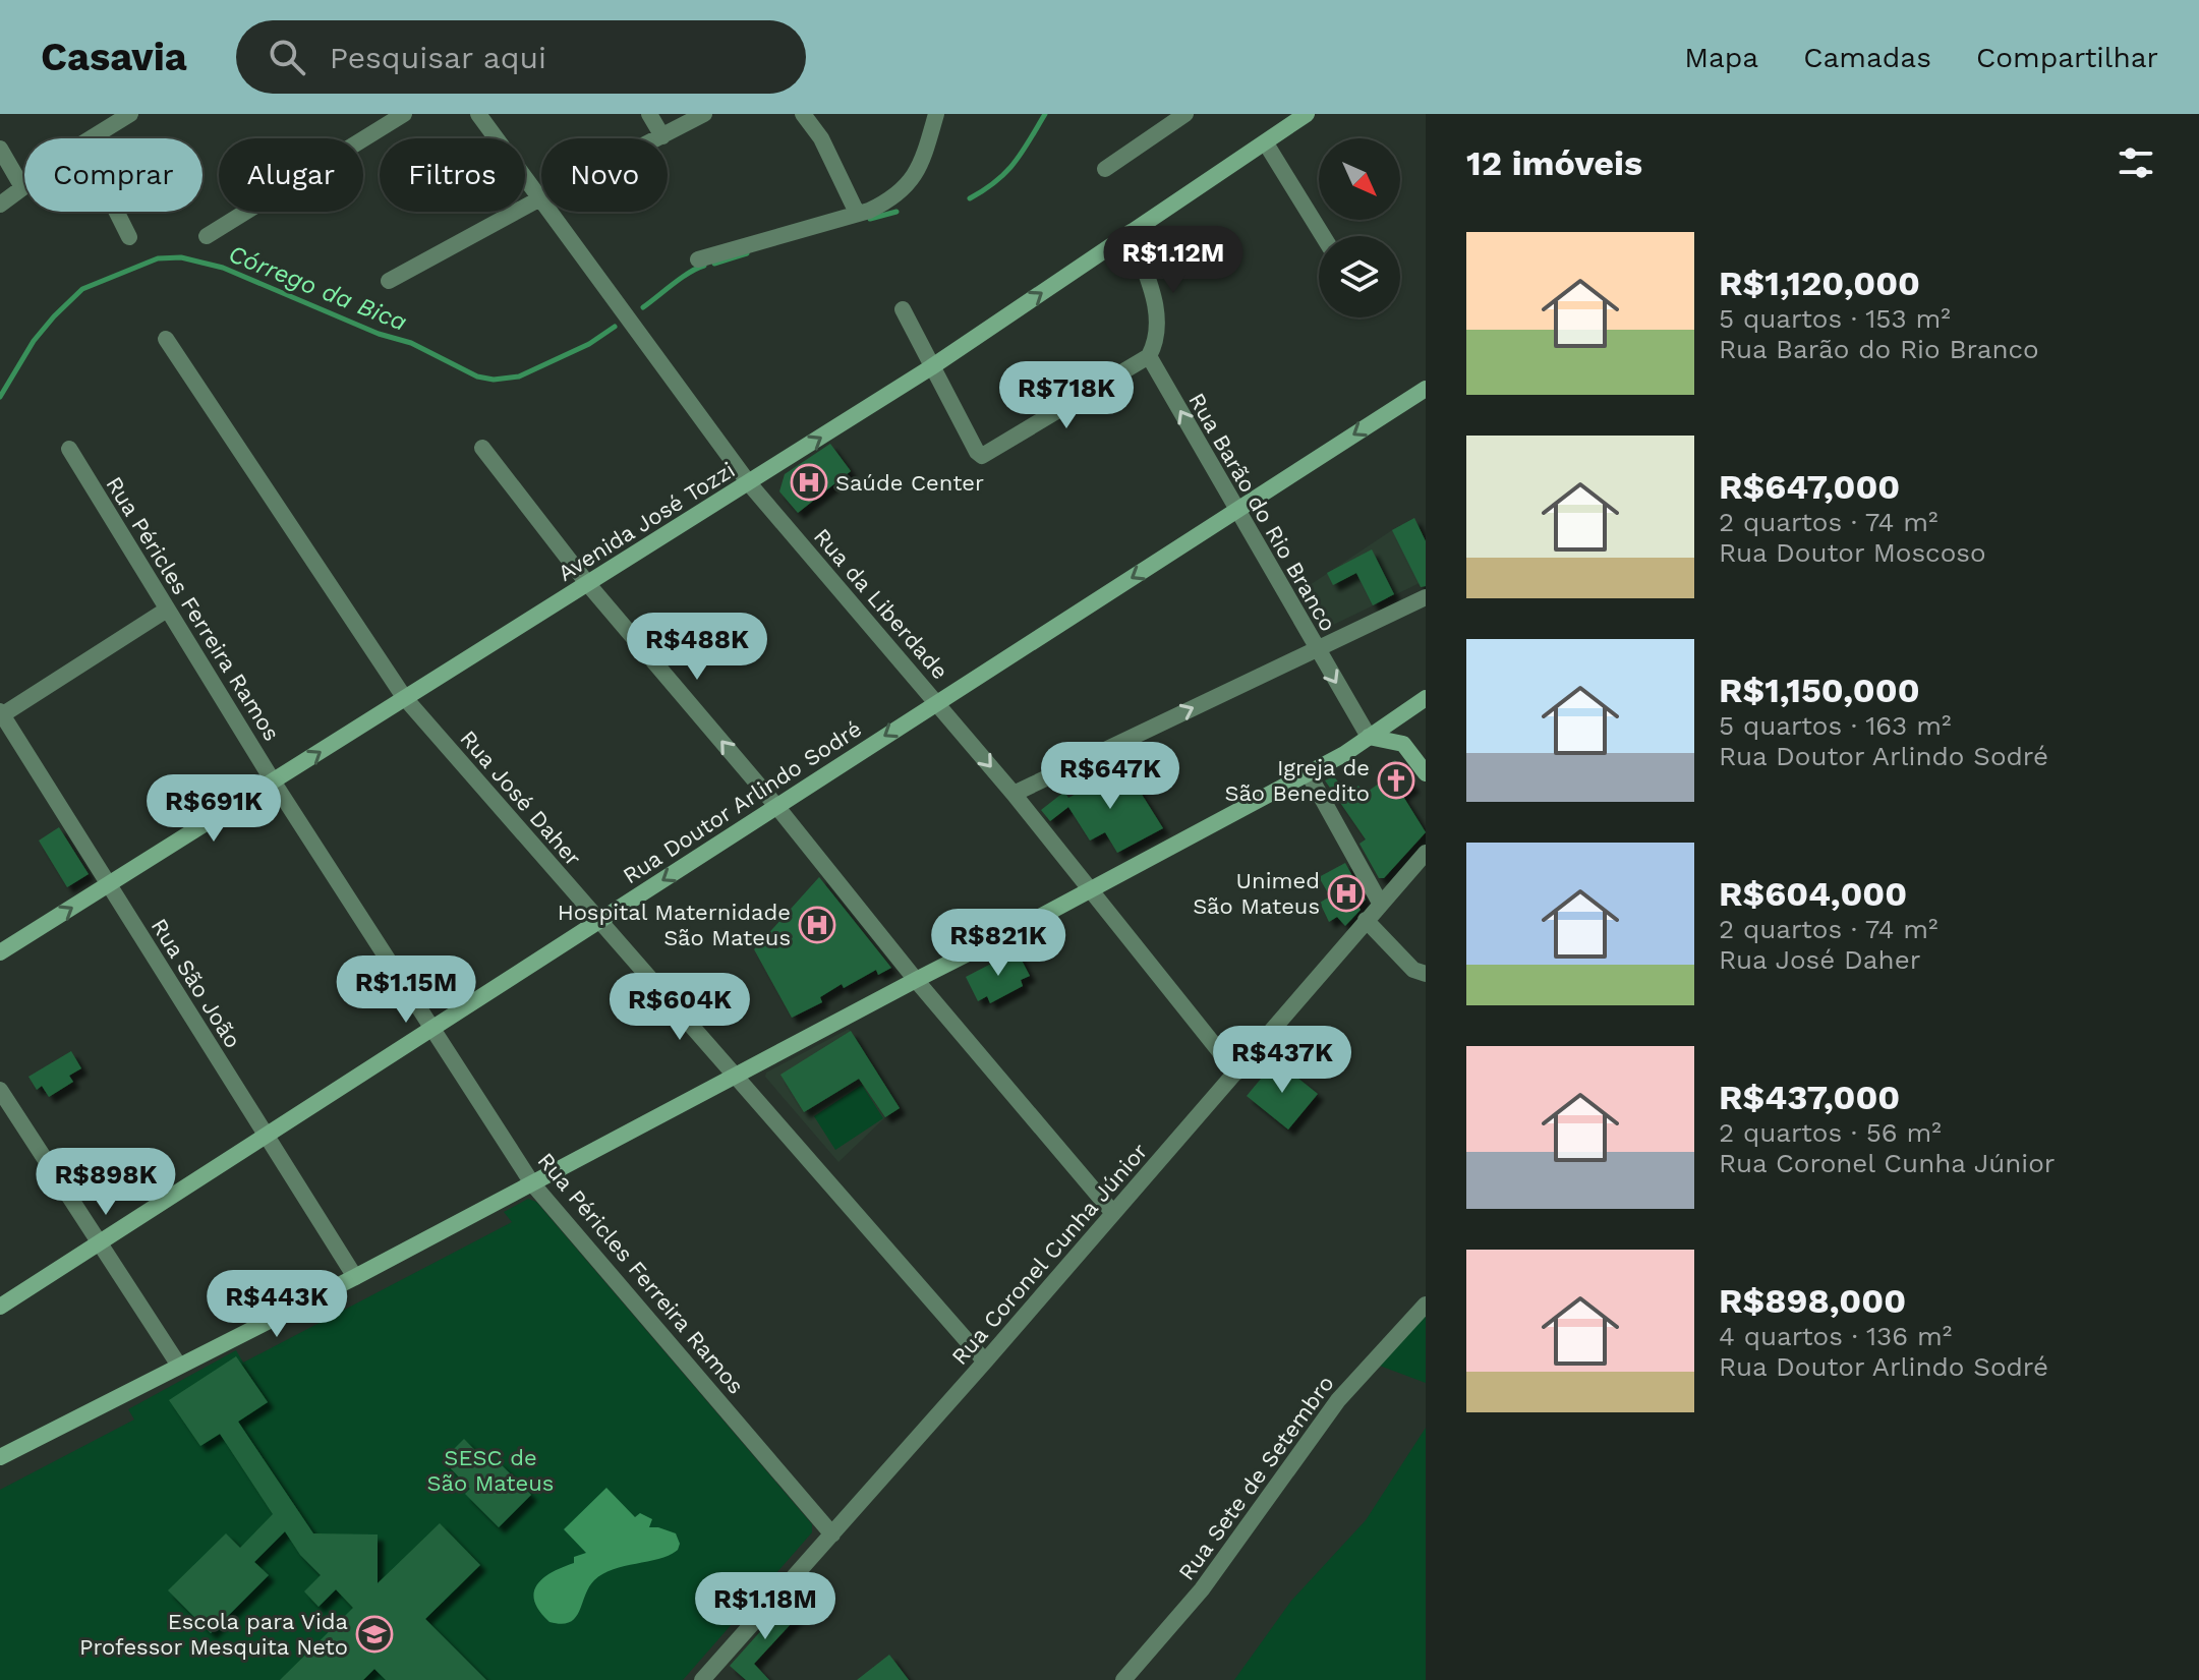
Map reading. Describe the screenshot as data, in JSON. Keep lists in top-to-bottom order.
{
  "streets": {
    "street": [
      "Rua Barão do Rio Branco",
      "Avenida José Tozzi",
      "Rua da Liberdade",
      "Rua Péricles Ferreira Ramos",
      "Rua José Daher",
      "Rua Doutor Arlindo Sodré",
      "Rua São João",
      "Rua Coronel Cunha Júnior",
      "Rua Sete de Setembro"
    ]
  },
  "crossings": [
    ["Rua Barão do Rio Branco", "Rua Doutor Arlindo Sodré"],
    ["Avenida José Tozzi", "Rua da Liberdade"],
    ["Avenida José Tozzi", "Rua Péricles Ferreira Ramos"],
    ["Avenida José Tozzi", "Rua José Daher"],
    ["Avenida José Tozzi", "Rua São João"],
    ["Rua da Liberdade", "Rua Doutor Arlindo Sodré"],
    ["Rua da Liberdade", "Rua Coronel Cunha Júnior"],
    ["Rua Péricles Ferreira Ramos", "Rua Doutor Arlindo Sodré"],
    ["Rua Péricles Ferreira Ramos", "Rua Coronel Cunha Júnior"],
    ["Rua José Daher", "Rua Doutor Arlindo Sodré"],
    ["Rua José Daher", "Rua Coronel Cunha Júnior"],
    ["Rua Doutor Arlindo Sodré", "Rua São João"]
  ],
  "one_way": ["Avenida José Tozzi", "Rua Doutor Arlindo Sodré"],
  "water": ["Córrego da Bica"],
  "parks": ["SESC de São Mateus"],
  "places": {
    "hospital": ["Saúde Center", "Unimed São Mateus", "Hospital Maternidade São Mateus"],
    "church": ["Igreja de São Benedito"],
    "school or university": ["Escola para Vida Professor Mesquita Neto"]
  },
  "north": "bottom right",
  "page": {
    "header": "Casavia",
    "search": "Pesquisar aqui",
    "nav": ["Mapa", "Camadas", "Compartilhar"],
    "heading": "12 imóveis",
    "chip": [
      "Comprar",
      "Alugar",
      "Filtros",
      "Novo"
    ],
    "list": [
      {
        "name": "R$1,120,000",
        "note": "5 quartos · 153 m² · Rua Barão do Rio Branco"
      },
      {
        "name": "R$647,000",
        "note": "2 quartos · 74 m² · Rua Doutor Moscoso"
      },
      {
        "name": "R$1,150,000",
        "note": "5 quartos · 163 m² · Rua Doutor Arlindo Sodré"
      },
      {
        "name": "R$604,000",
        "note": "2 quartos · 74 m² · Rua José Daher"
      },
      {
        "name": "R$437,000",
        "note": "2 quartos · 56 m² · Rua Coronel Cunha Júnior"
      },
      {
        "name": "R$898,000",
        "note": "4 quartos · 136 m² · Rua Doutor Arlindo Sodré"
      }
    ],
    "price": [
      "R$1.12M",
      "R$718K",
      "R$488K",
      "R$647K",
      "R$691K",
      "R$821K",
      "R$1.15M",
      "R$604K",
      "R$437K",
      "R$898K",
      "R$443K",
      "R$1.18M"
    ]
  }
}
